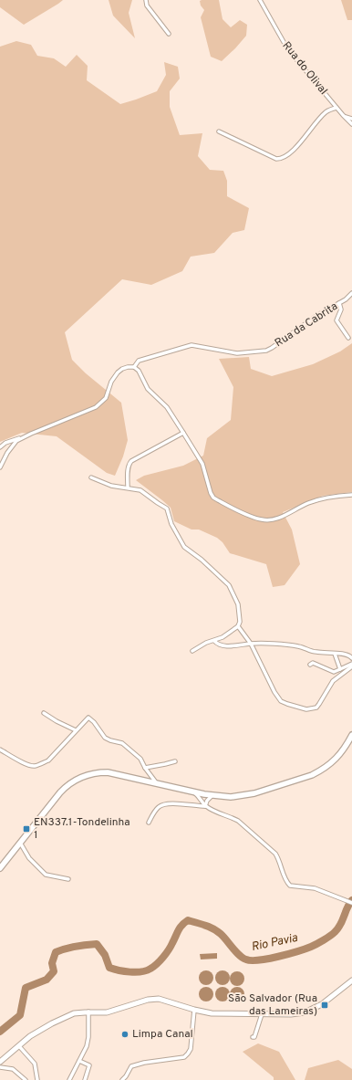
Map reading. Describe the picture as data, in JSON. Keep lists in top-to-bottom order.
{
  "streets": {
    "street": ["Rua do Olival", "Rua da Cabrita"]
  },
  "water": ["Rio Pavia"],
  "places": {
    "transit": ["EN337.1-Tondelinha 1", "São Salvador (Rua das Lameiras)"],
    "other": ["Limpa Canal"]
  }
}
